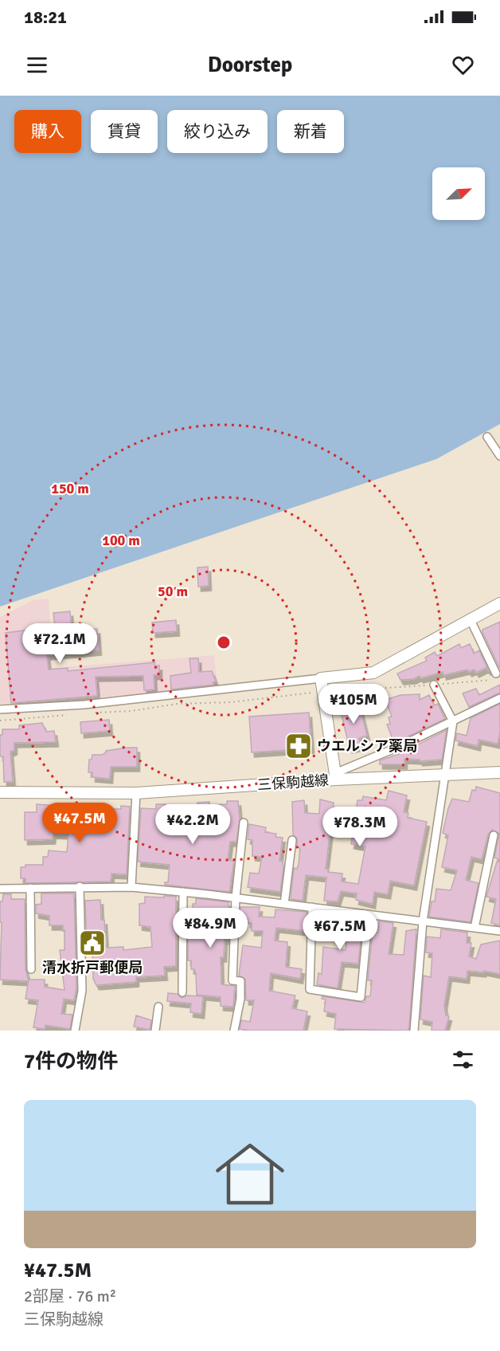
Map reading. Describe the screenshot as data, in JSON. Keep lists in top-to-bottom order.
{
  "streets": {
    "main road": ["三保駒越線"]
  },
  "places": {
    "pharmacy": ["ウエルシア薬局"],
    "public building": ["清水折戸郵便局"]
  },
  "north": "top right",
  "page": {
    "status": "18:21",
    "header": "Doorstep",
    "chip": [
      "購入",
      "賃貸",
      "絞り込み",
      "新着"
    ],
    "price": [
      "¥72.1M",
      "¥105M",
      "¥47.5M",
      "¥42.2M",
      "¥78.3M",
      "¥84.9M",
      "¥67.5M"
    ],
    "heading": "7件の物件",
    "list": [
      {
        "name": "¥47.5M",
        "note": "2部屋 · 76 m² · 三保駒越線"
      }
    ]
  },
  "rings": ["150 m", "100 m", "50 m"]
}
